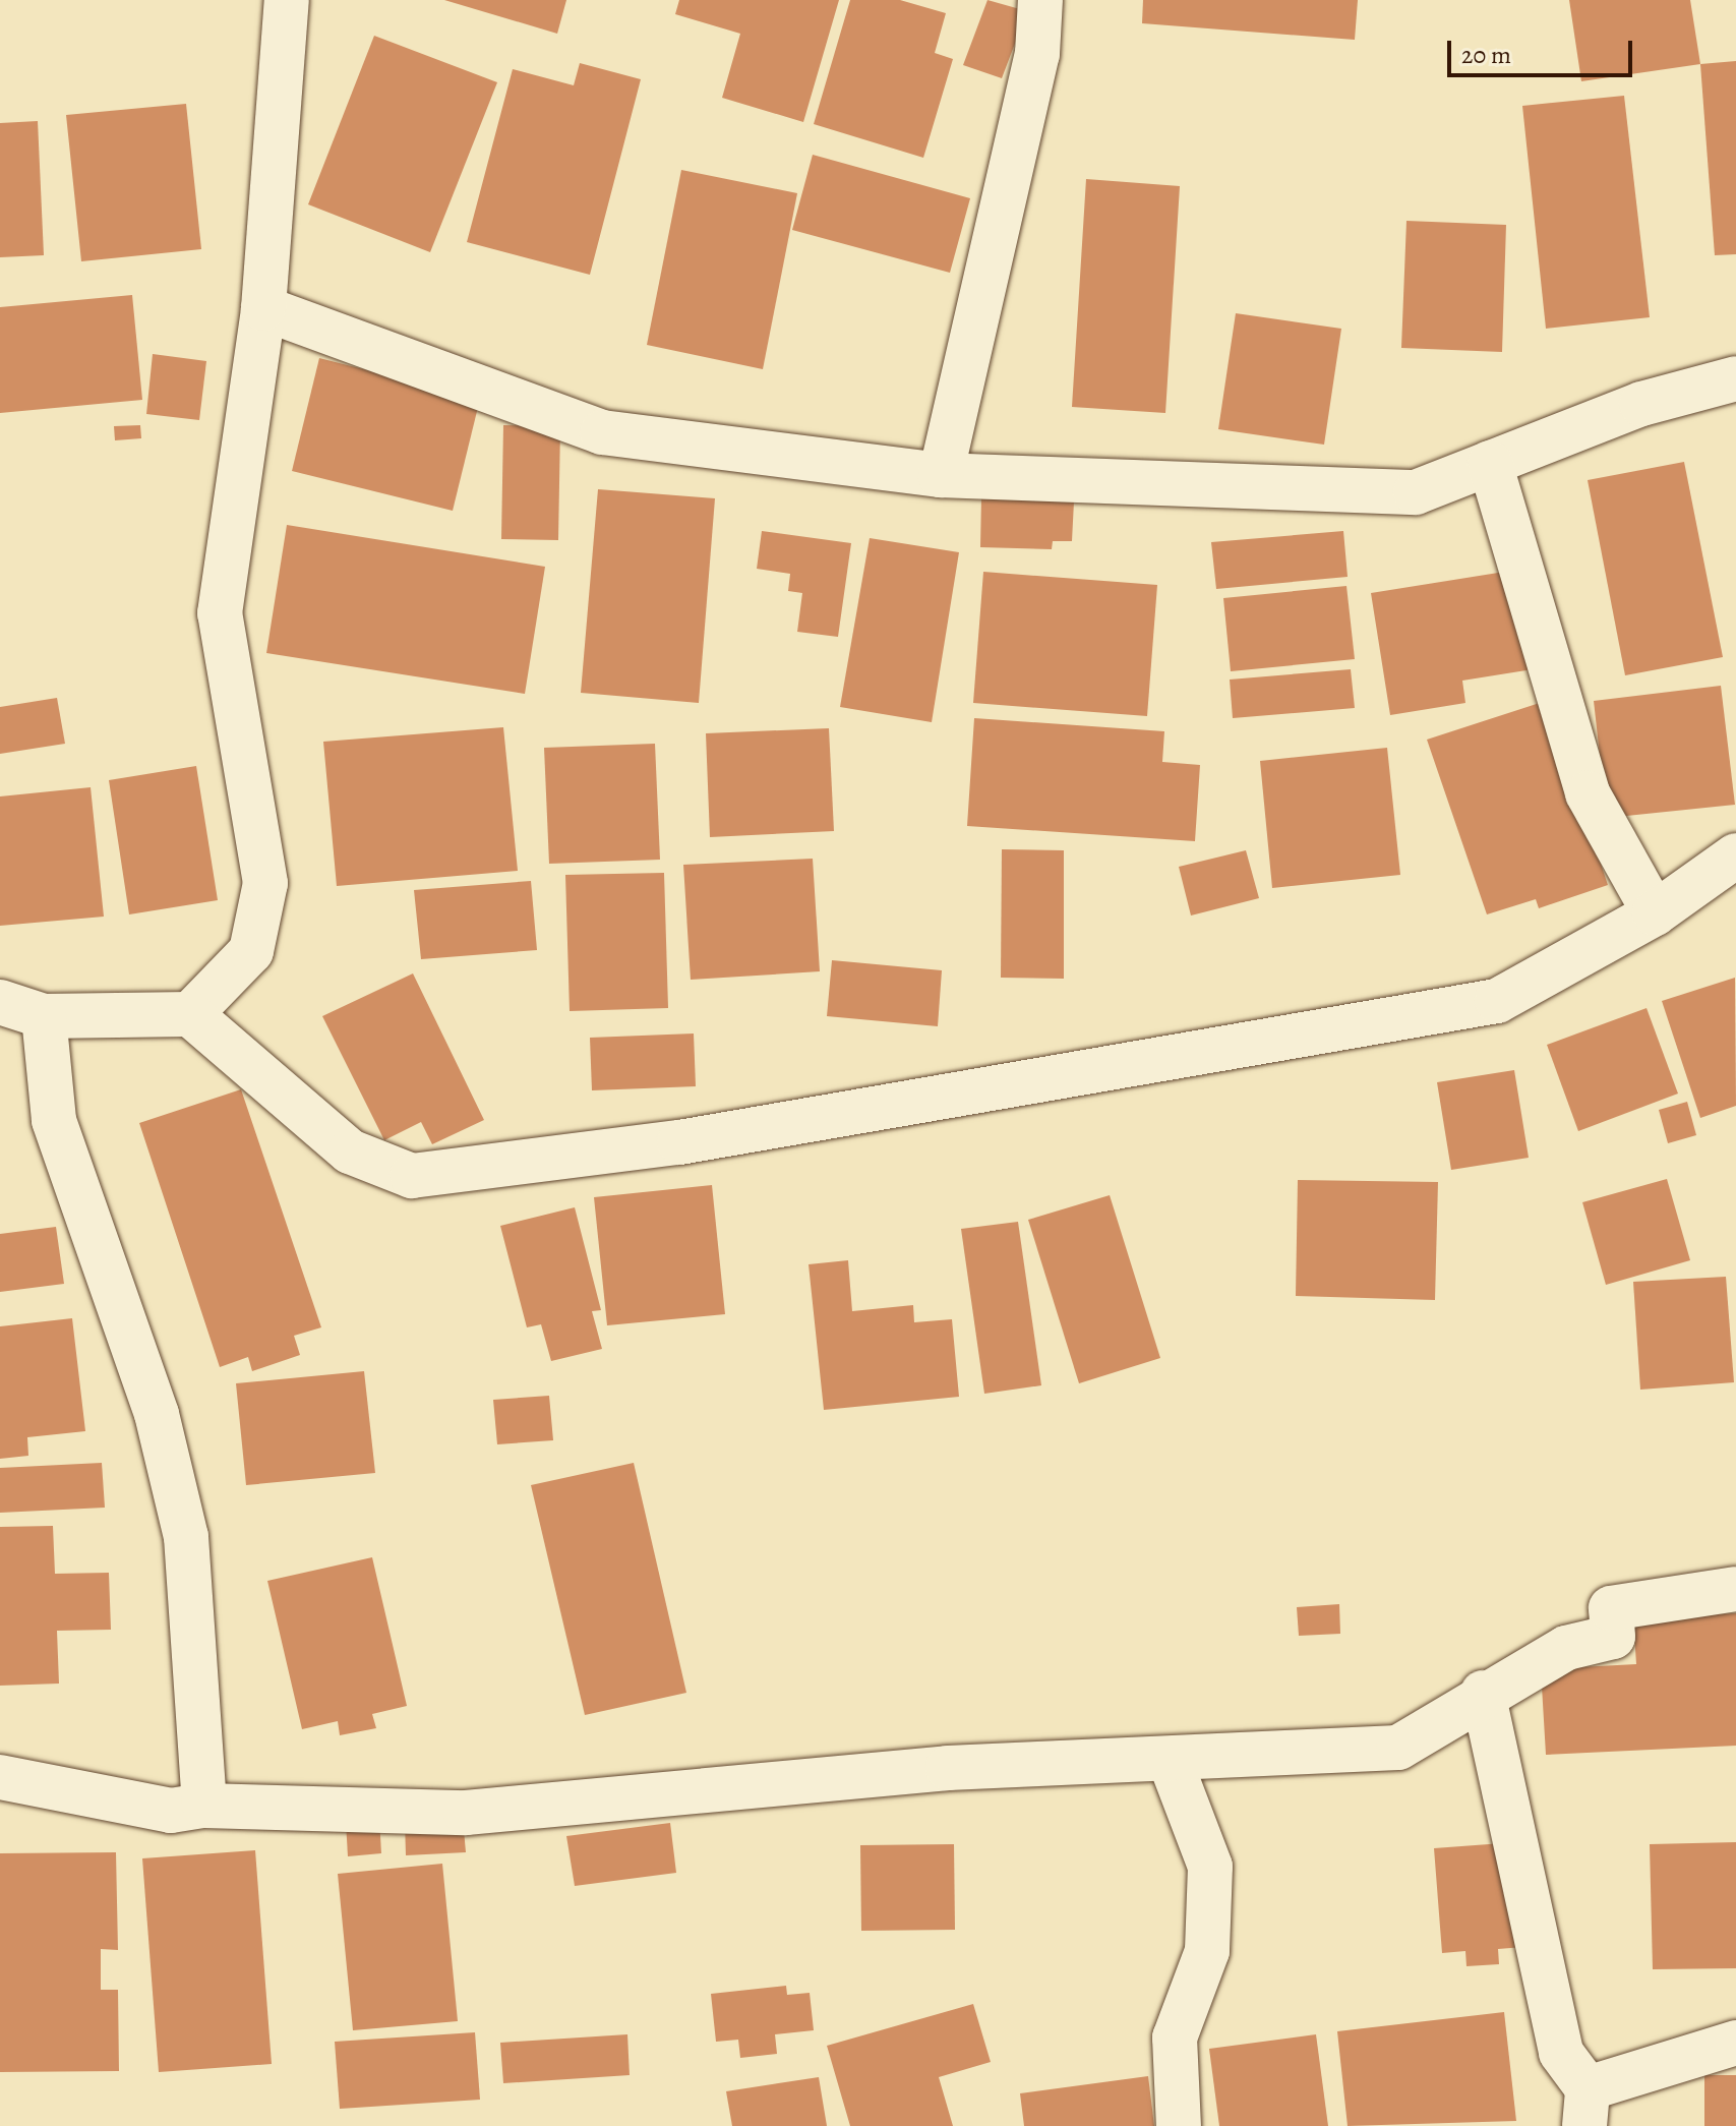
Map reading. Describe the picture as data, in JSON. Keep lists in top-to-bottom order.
{
  "scale_bar": "20 m"
}
